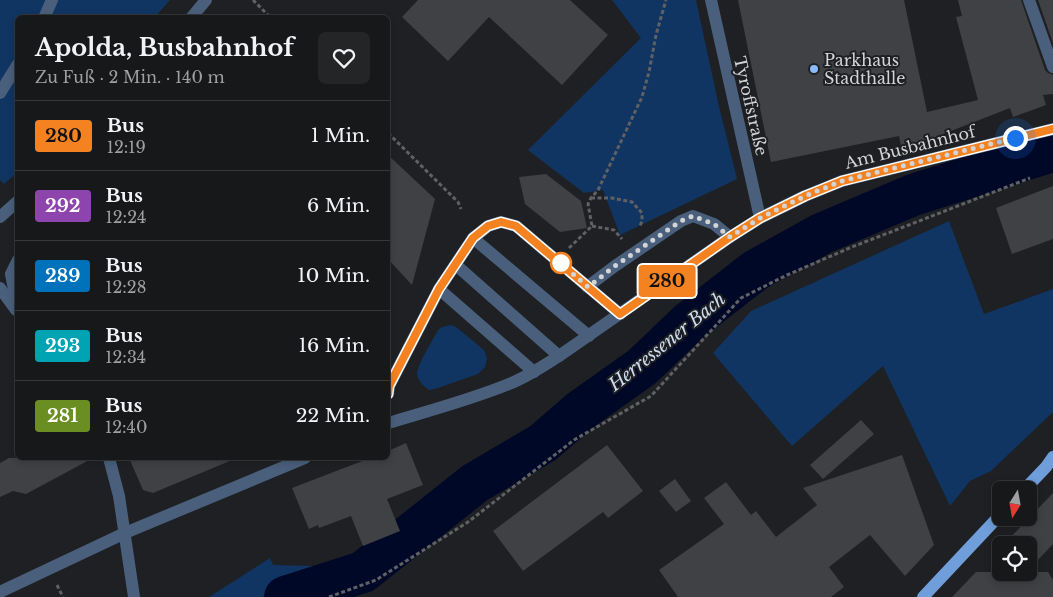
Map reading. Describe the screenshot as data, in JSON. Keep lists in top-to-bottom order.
{
  "streets": {
    "street": ["Tyroffstraße", "Am Busbahnhof"]
  },
  "crossings": [
    ["Tyroffstraße", "Am Busbahnhof"]
  ],
  "water": ["Herressener Bach"],
  "places": ["Parkhaus Stadthalle"],
  "lines": ["bus line 280"],
  "north": "bottom",
  "page": {
    "on_map": "280",
    "heading": ["Apolda, Busbahnhof", "Zu Fuß · 2 Min. · 140 m"],
    "list": [
      {
        "mark": "280",
        "name": "Bus",
        "note": "12:19",
        "value": "1 Min."
      },
      {
        "mark": "292",
        "name": "Bus",
        "note": "12:24",
        "value": "6 Min."
      },
      {
        "mark": "289",
        "name": "Bus",
        "note": "12:28",
        "value": "10 Min."
      },
      {
        "mark": "293",
        "name": "Bus",
        "note": "12:34",
        "value": "16 Min."
      },
      {
        "mark": "281",
        "name": "Bus",
        "note": "12:40",
        "value": "22 Min."
      }
    ]
  }
}
